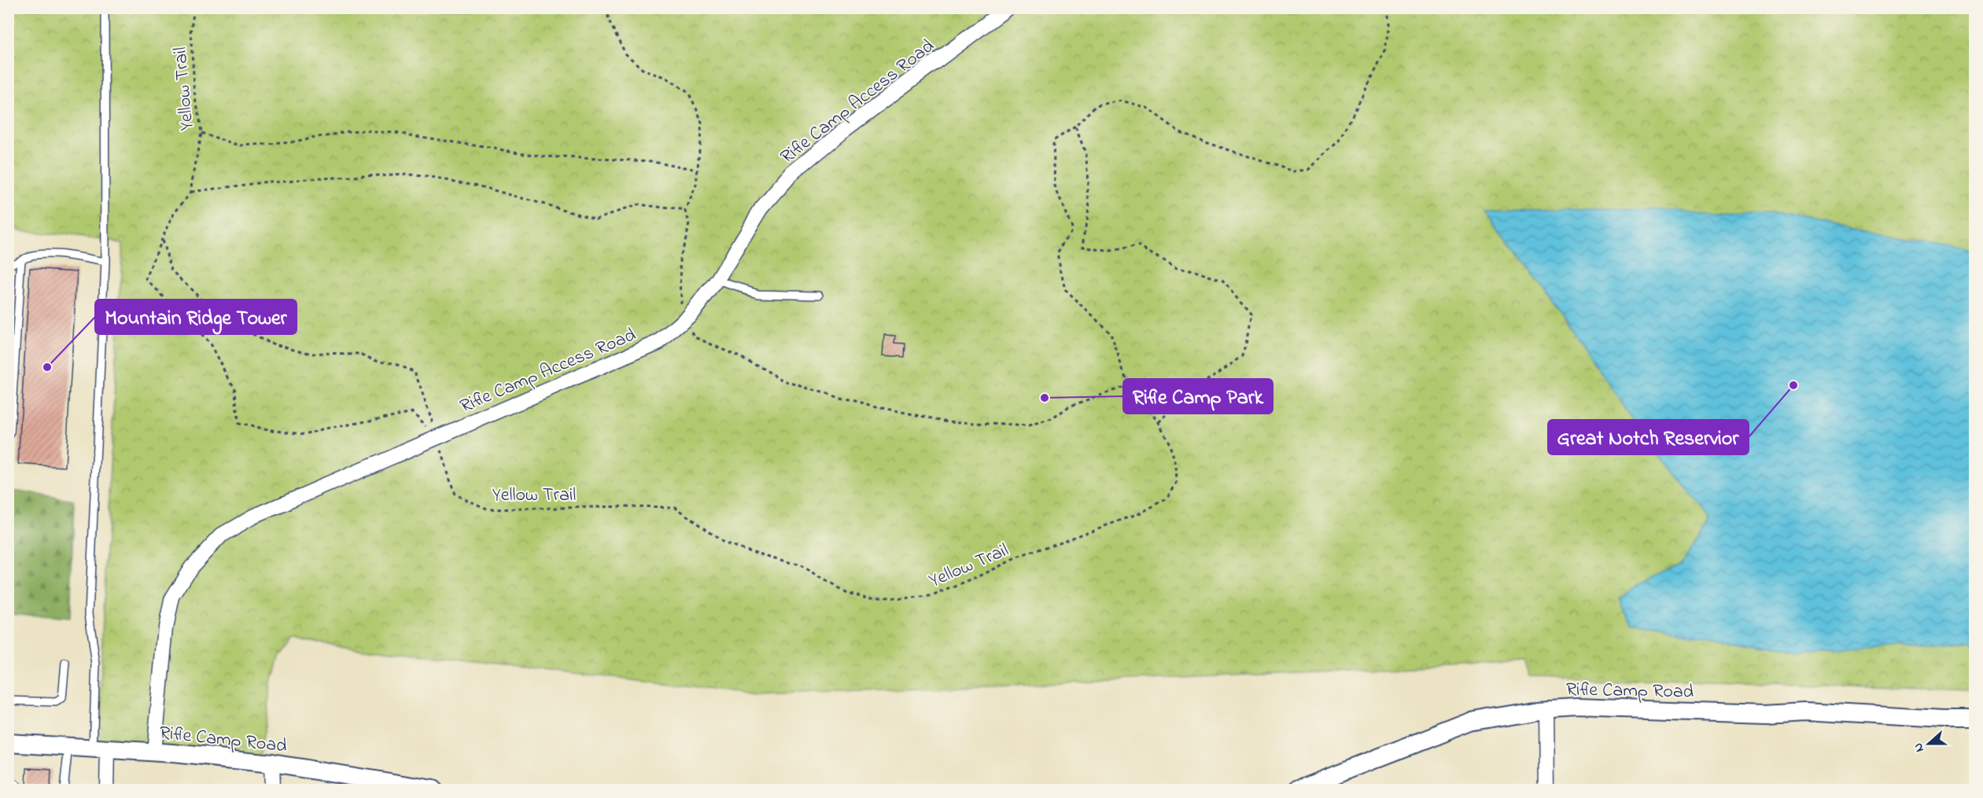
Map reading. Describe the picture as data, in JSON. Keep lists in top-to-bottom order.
{
  "streets": {
    "street": ["Rifle Camp Access Road", "Rifle Camp Road"],
    "path": ["Yellow Trail"]
  },
  "crossings": [
    ["Yellow Trail", "Rifle Camp Access Road"],
    ["Rifle Camp Access Road", "Rifle Camp Road"]
  ],
  "places": ["Mountain Ridge Tower", "Great Notch Reservior", "Rifle Camp Park"],
  "north": "left"
}
